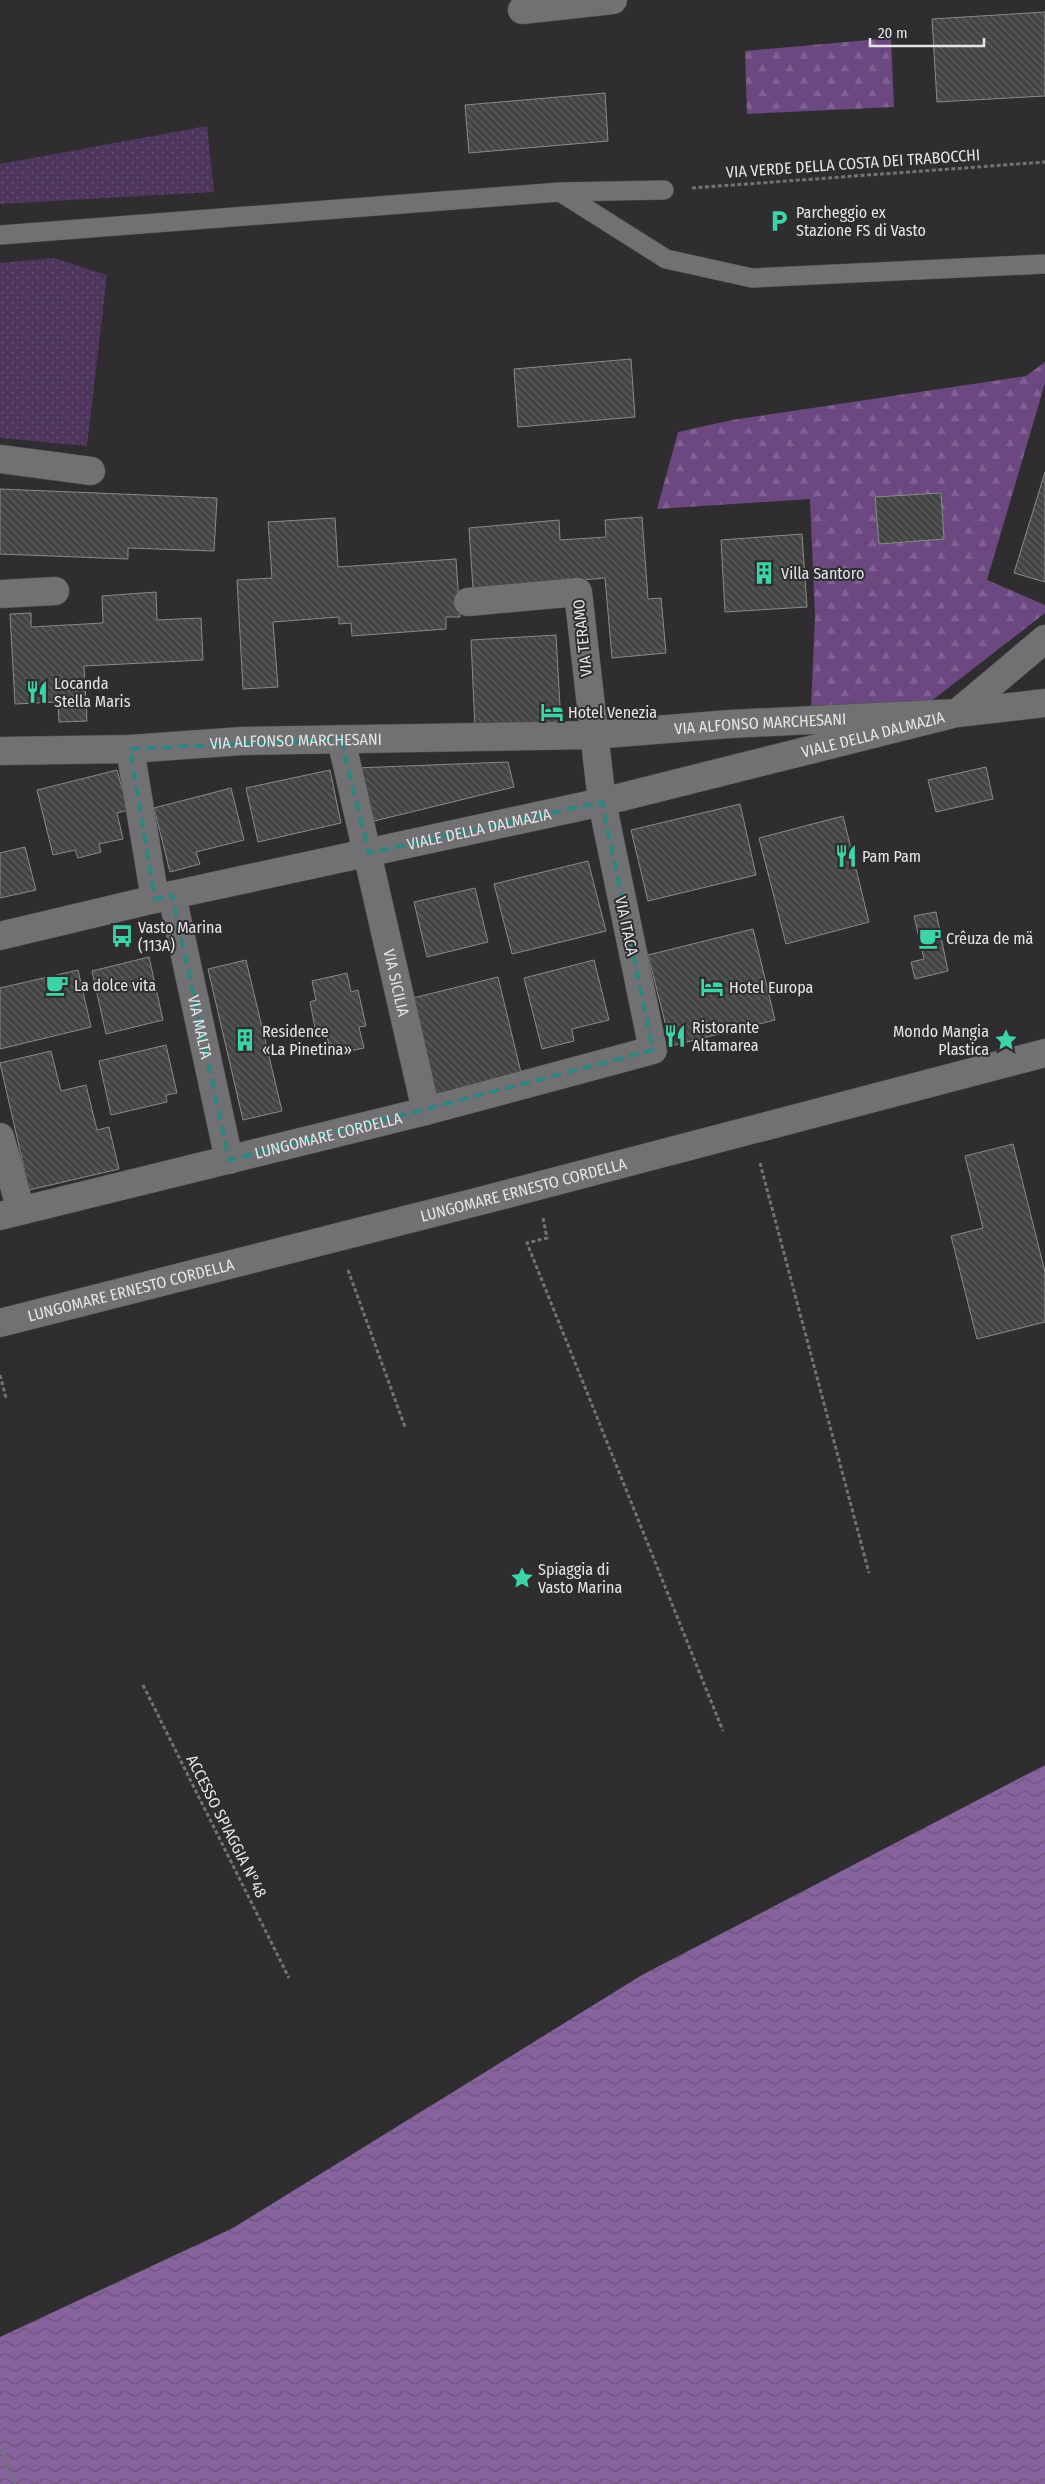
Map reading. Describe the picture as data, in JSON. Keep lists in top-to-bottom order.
{
  "streets": {
    "street": [
      "VIA TERAMO",
      "VIA ALFONSO MARCHESANI",
      "VIALE DELLA DALMAZIA",
      "VIA ITACA",
      "VIA SICILIA",
      "VIA MALTA",
      "LUNGOMARE CORDELLA",
      "LUNGOMARE ERNESTO CORDELLA"
    ],
    "path": ["VIA VERDE DELLA COSTA DEI TRABOCCHI", "ACCESSO SPIAGGIA N°48"]
  },
  "crossings": [
    ["VIA TERAMO", "VIA ALFONSO MARCHESANI"],
    ["VIA ALFONSO MARCHESANI", "VIALE DELLA DALMAZIA"],
    ["VIA ALFONSO MARCHESANI", "VIA SICILIA"],
    ["VIA ALFONSO MARCHESANI", "VIA MALTA"],
    ["VIALE DELLA DALMAZIA", "VIA ITACA"],
    ["VIALE DELLA DALMAZIA", "VIA SICILIA"],
    ["VIALE DELLA DALMAZIA", "VIA MALTA"],
    ["VIA ITACA", "LUNGOMARE CORDELLA"],
    ["VIA SICILIA", "LUNGOMARE CORDELLA"],
    ["VIA MALTA", "LUNGOMARE CORDELLA"]
  ],
  "places": {
    "parking": ["Parcheggio ex Stazione FS di Vasto"],
    "building": ["Villa Santoro", "Residence «La Pinetina»"],
    "restaurant": ["Locanda Stella Maris", "Pam Pam", "Ristorante Altamarea"],
    "hotel": ["Hotel Venezia", "Hotel Europa"],
    "bus stop": ["Vasto Marina (113A)"],
    "cafe": ["Crêuza de mä", "La dolce vita"],
    "place": ["Mondo Mangia Plastica", "Spiaggia di Vasto Marina"]
  },
  "scale_bar": "20 m"
}
